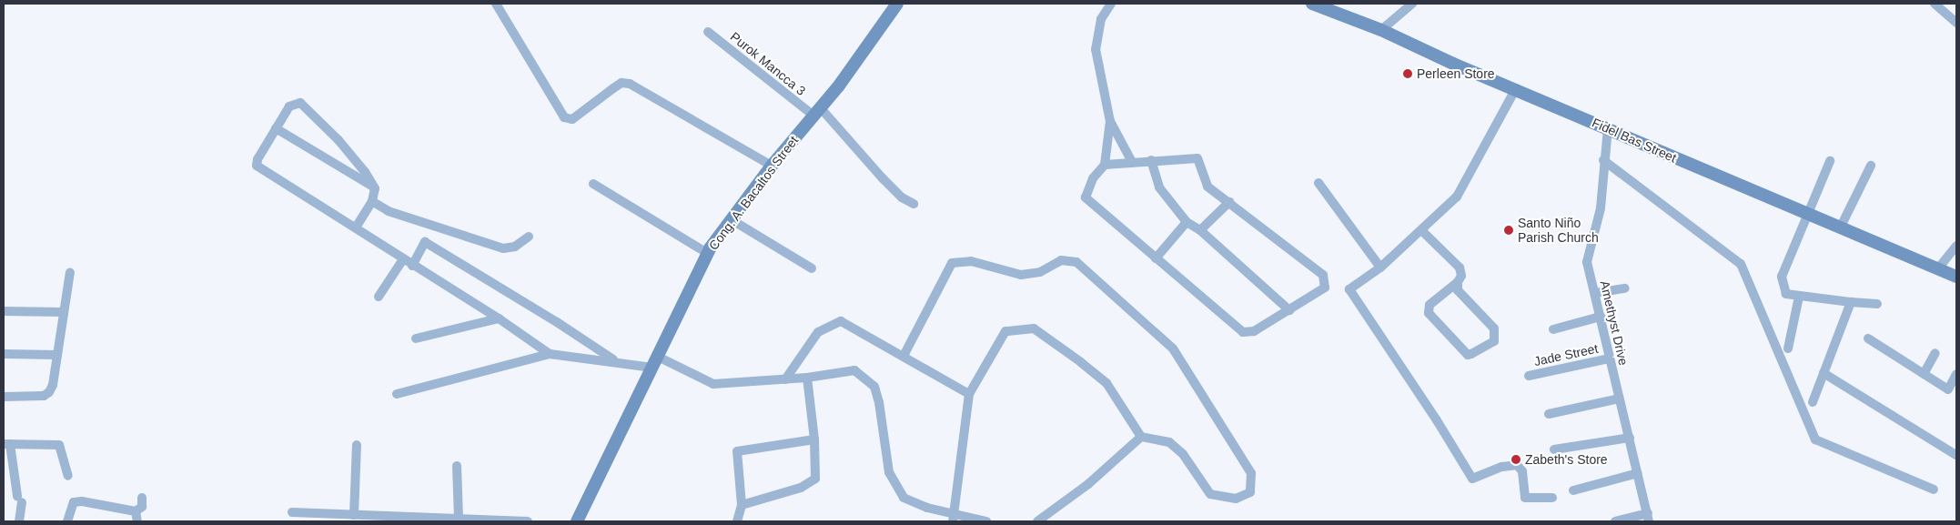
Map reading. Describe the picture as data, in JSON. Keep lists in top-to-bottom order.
{
  "streets": {
    "street": [
      "Purok Mancca 3",
      "Fidel Bas Street",
      "Cong. A. Bacaltos Street",
      "Amethyst Drive",
      "Jade Street"
    ]
  },
  "crossings": [
    ["Purok Mancca 3", "Cong. A. Bacaltos Street"],
    ["Fidel Bas Street", "Amethyst Drive"],
    ["Amethyst Drive", "Jade Street"]
  ],
  "places": ["Perleen Store", "Santo Niño Parish Church", "Zabeth's Store"]
}
